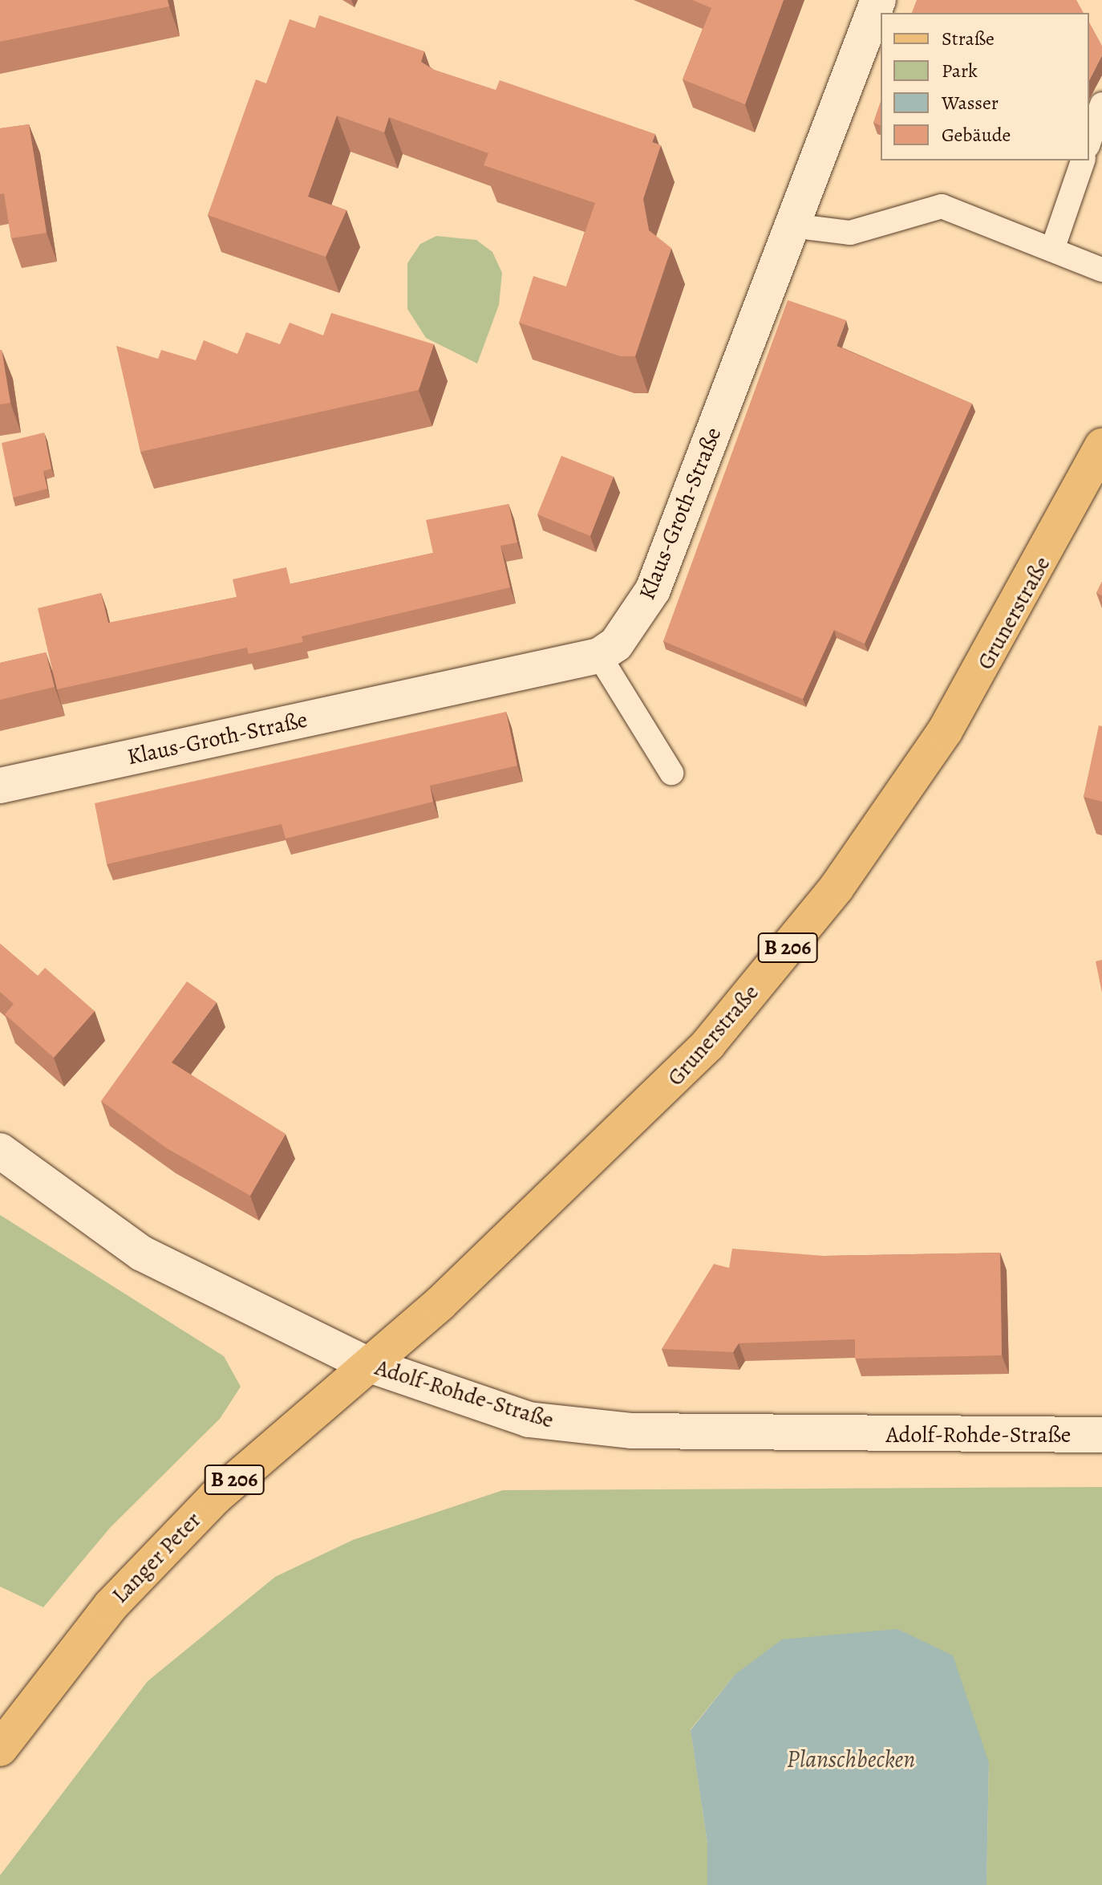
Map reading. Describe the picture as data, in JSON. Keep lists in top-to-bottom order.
{
  "streets": {
    "main road": ["Grunerstraße", "B 206", "Langer Peter"],
    "street": ["Klaus-Groth-Straße", "Adolf-Rohde-Straße"]
  },
  "crossings": [
    ["Grunerstraße", "Adolf-Rohde-Straße"],
    ["Grunerstraße", "Langer Peter"],
    ["Adolf-Rohde-Straße", "Langer Peter"]
  ],
  "water": ["Planschbecken"],
  "legend": [
    "Straße",
    "Park",
    "Wasser",
    "Gebäude"
  ]
}
